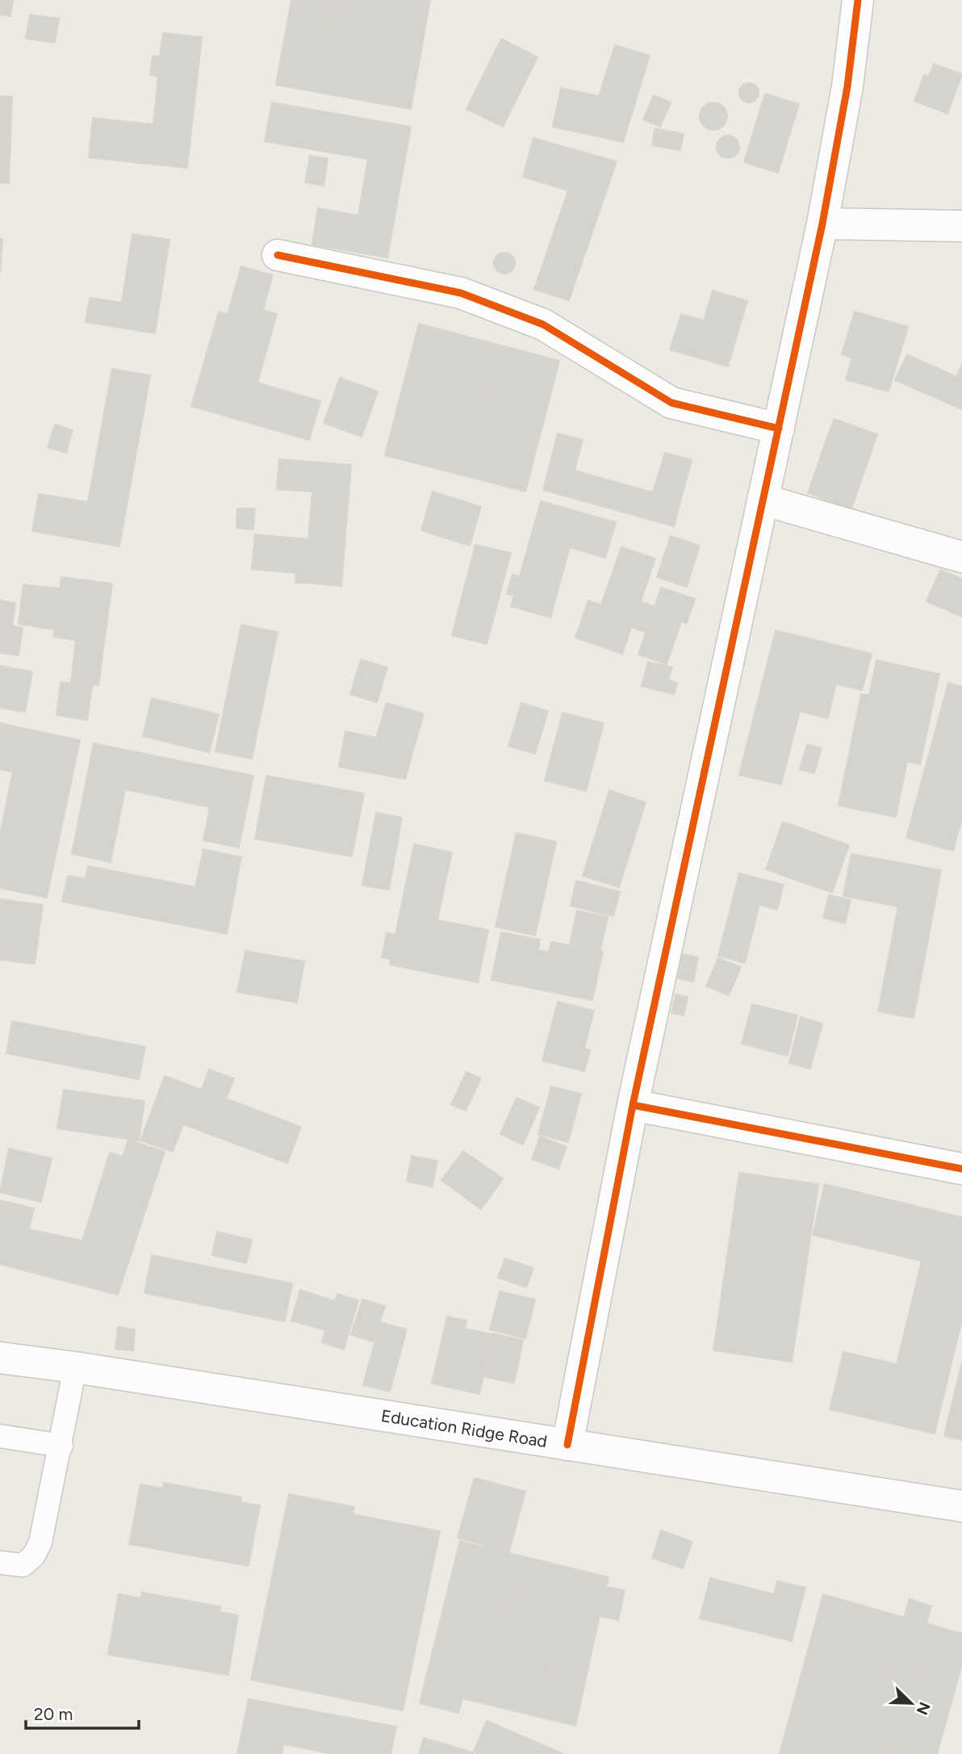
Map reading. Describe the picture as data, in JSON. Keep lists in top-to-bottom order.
{
  "streets": {
    "street": ["Education Ridge Road"]
  },
  "scale_bar": "20 m",
  "north": "bottom right"
}
